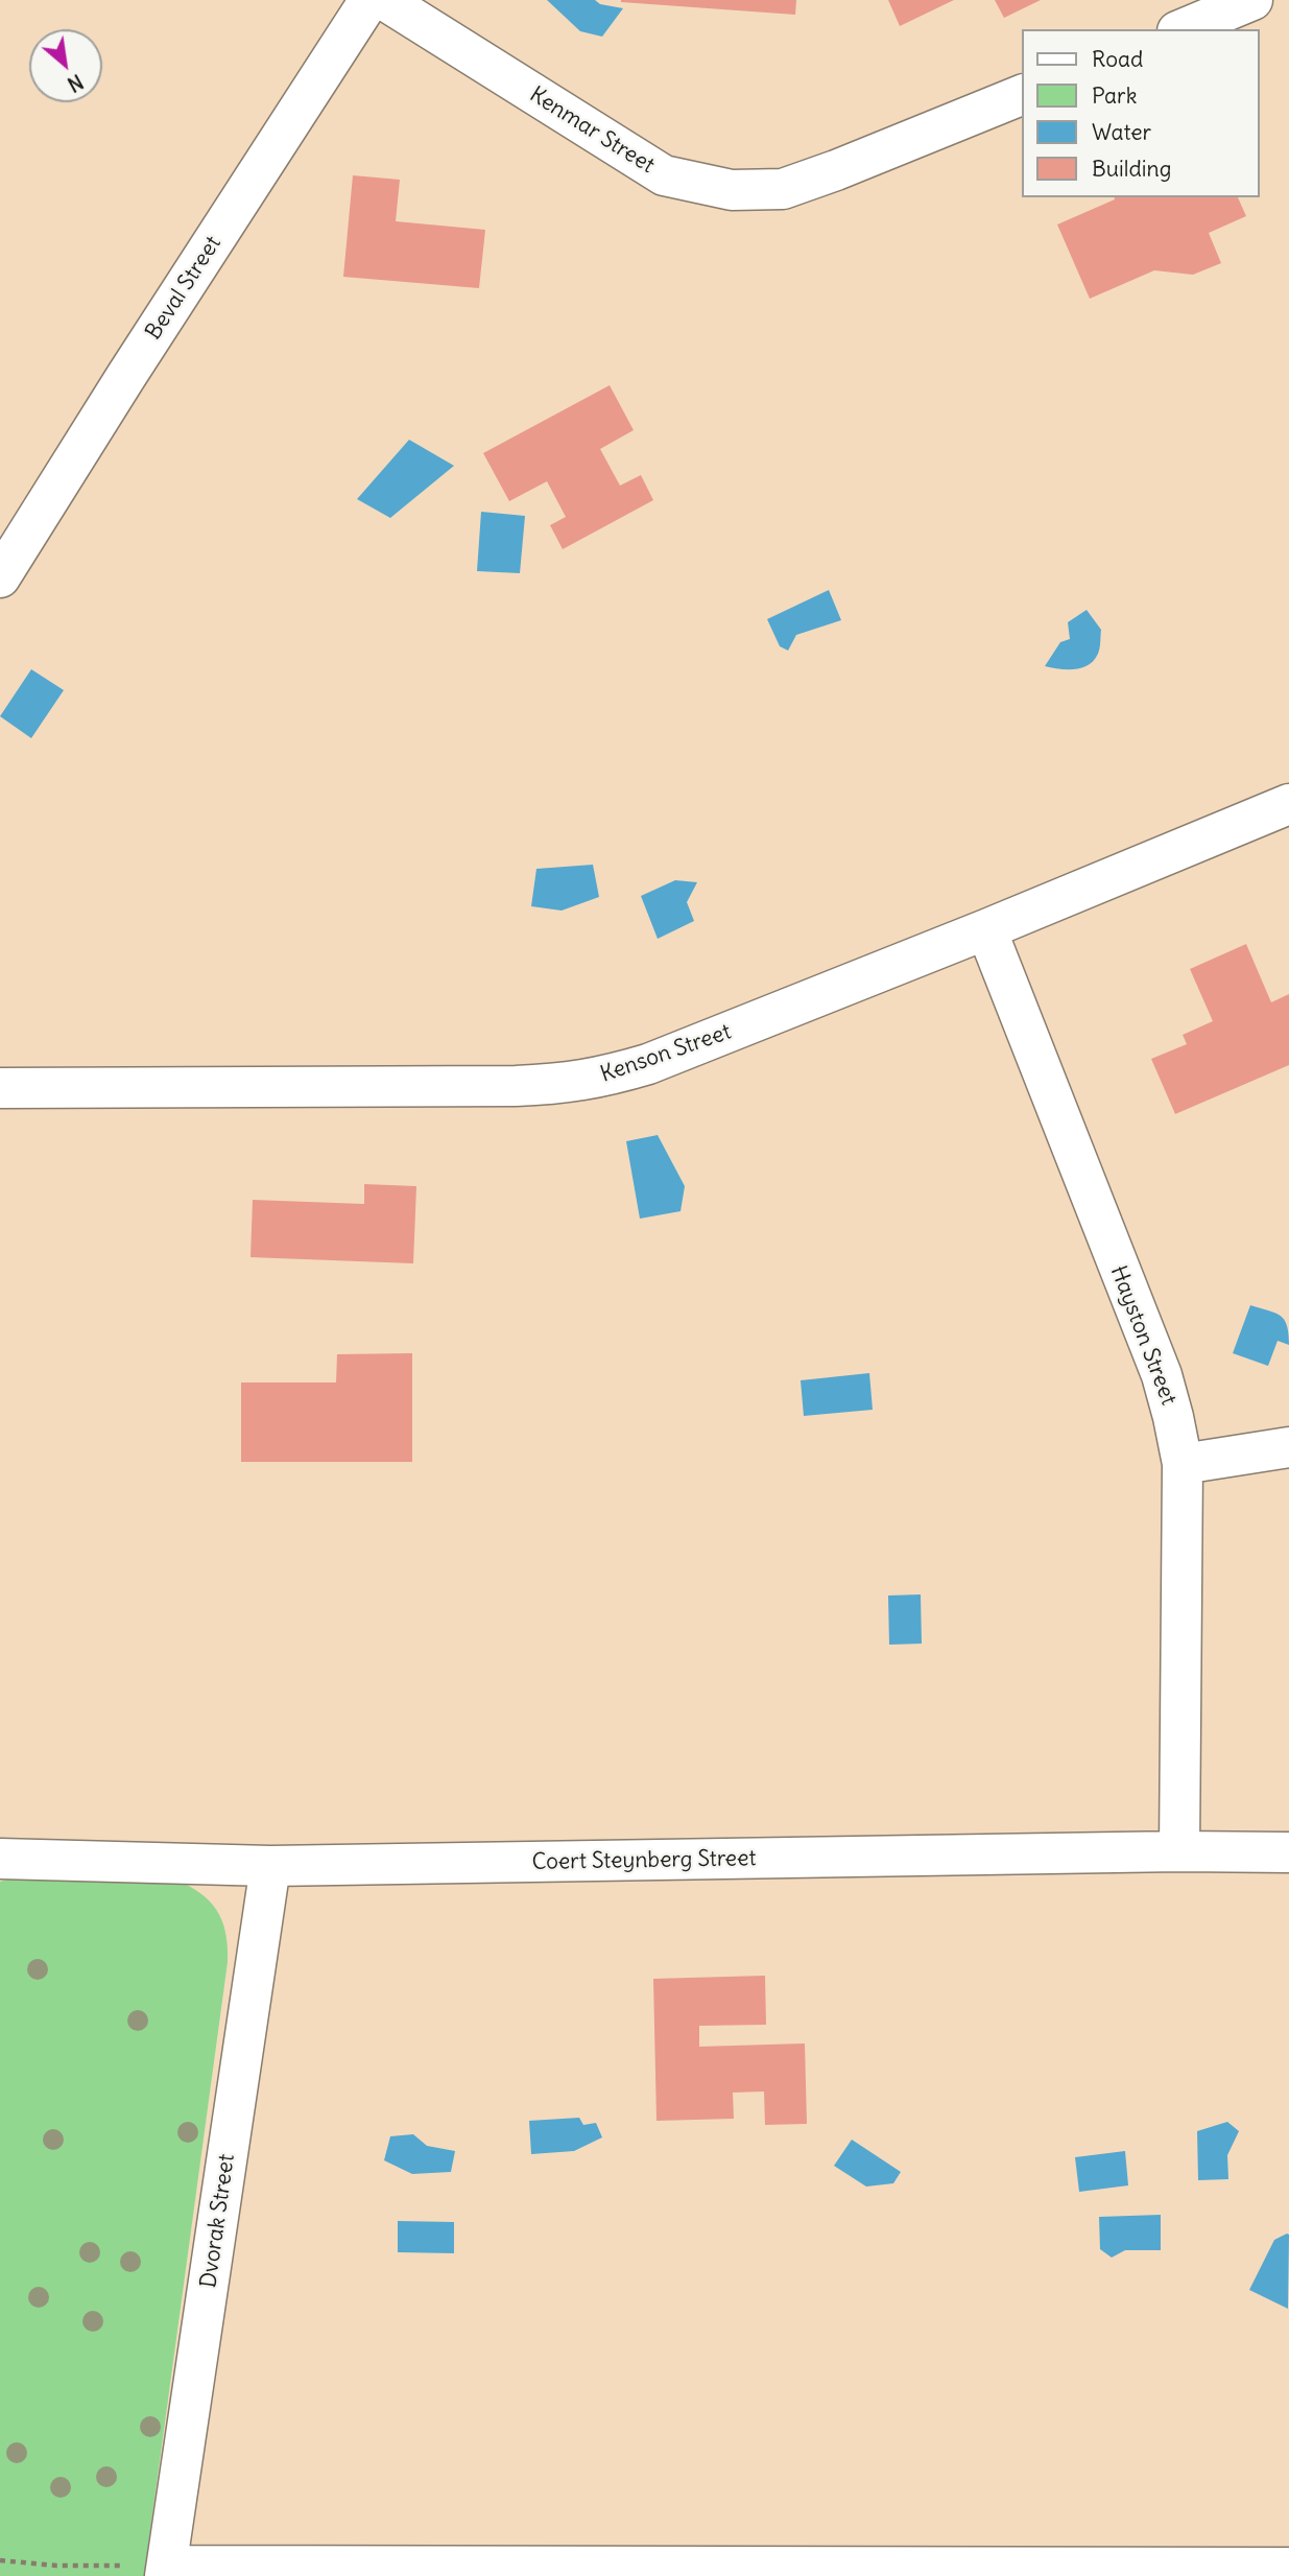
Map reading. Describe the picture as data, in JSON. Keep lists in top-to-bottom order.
{
  "streets": {
    "street": [
      "Kenmar Street",
      "Beval Street",
      "Kenson Street",
      "Hayston Street",
      "Coert Steynberg Street",
      "Dvorak Street"
    ]
  },
  "crossings": [
    ["Kenson Street", "Hayston Street"],
    ["Hayston Street", "Coert Steynberg Street"],
    ["Coert Steynberg Street", "Dvorak Street"]
  ],
  "legend": [
    "Road",
    "Park",
    "Water",
    "Building"
  ],
  "north": "bottom right"
}
